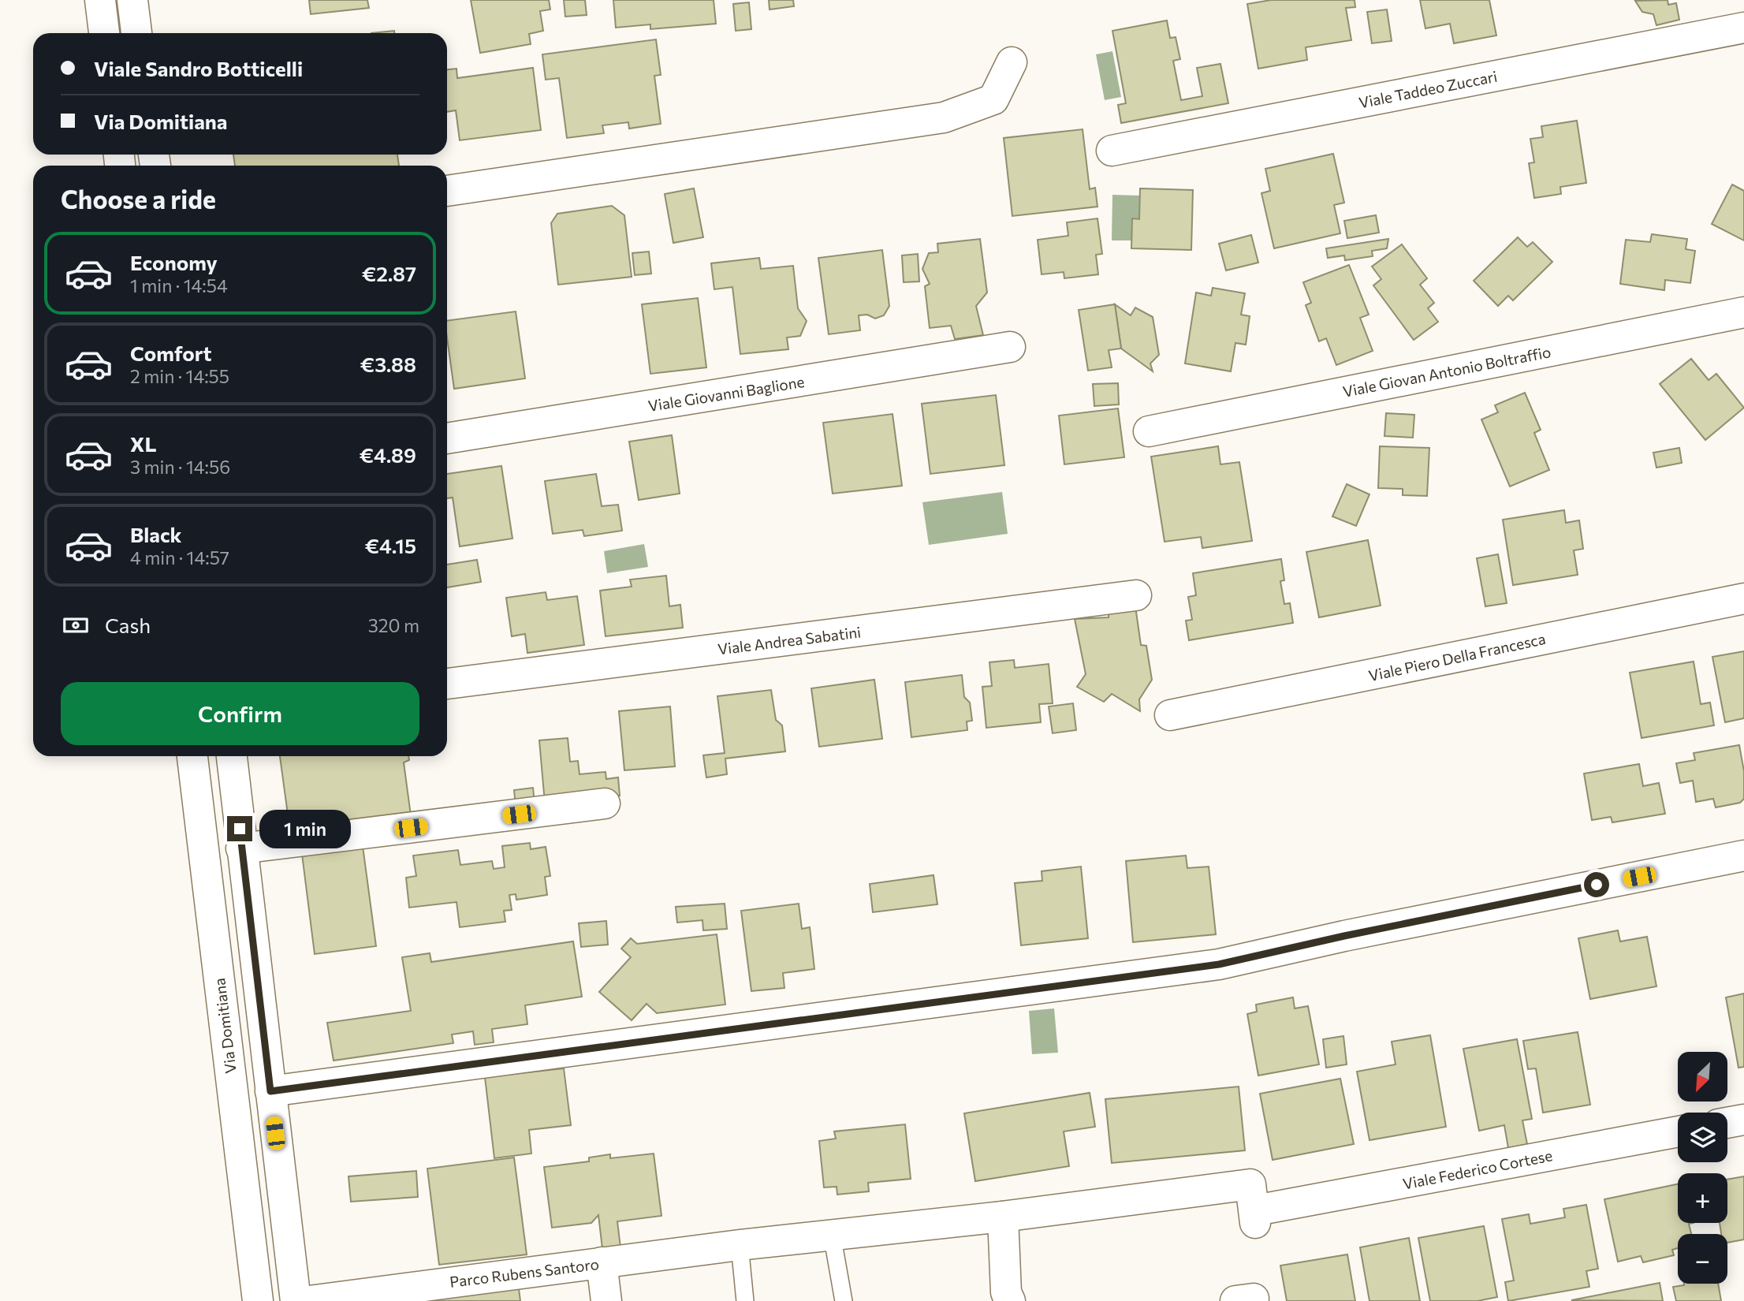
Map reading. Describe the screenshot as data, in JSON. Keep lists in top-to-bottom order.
{
  "streets": {
    "street": [
      "Viale Taddeo Zuccari",
      "Viale Giovan Antonio Boltraffio",
      "Viale Giovanni Baglione",
      "Viale Andrea Sabatini",
      "Viale Piero Della Francesca",
      "Via Domitiana",
      "Viale Federico Cortese",
      "Parco Rubens Santoro"
    ]
  },
  "crossings": [
    ["Viale Federico Cortese", "Parco Rubens Santoro"]
  ],
  "north": "bottom left",
  "page": {
    "banner": ["Viale Sandro Botticelli", "Via Domitiana"],
    "heading": "Choose a ride",
    "list": [
      {
        "name": "Economy",
        "note": "1 min · 14:54",
        "value": "€2.87"
      },
      {
        "name": "Comfort",
        "note": "2 min · 14:55",
        "value": "€3.88"
      },
      {
        "name": "XL",
        "note": "3 min · 14:56",
        "value": "€4.89"
      },
      {
        "name": "Black",
        "note": "4 min · 14:57",
        "value": "€4.15"
      }
    ],
    "pay": ["Cash", "320 m"],
    "buttons": "Confirm",
    "bubble": "1 min",
    "map_buttons": ["+", "−"]
  }
}
